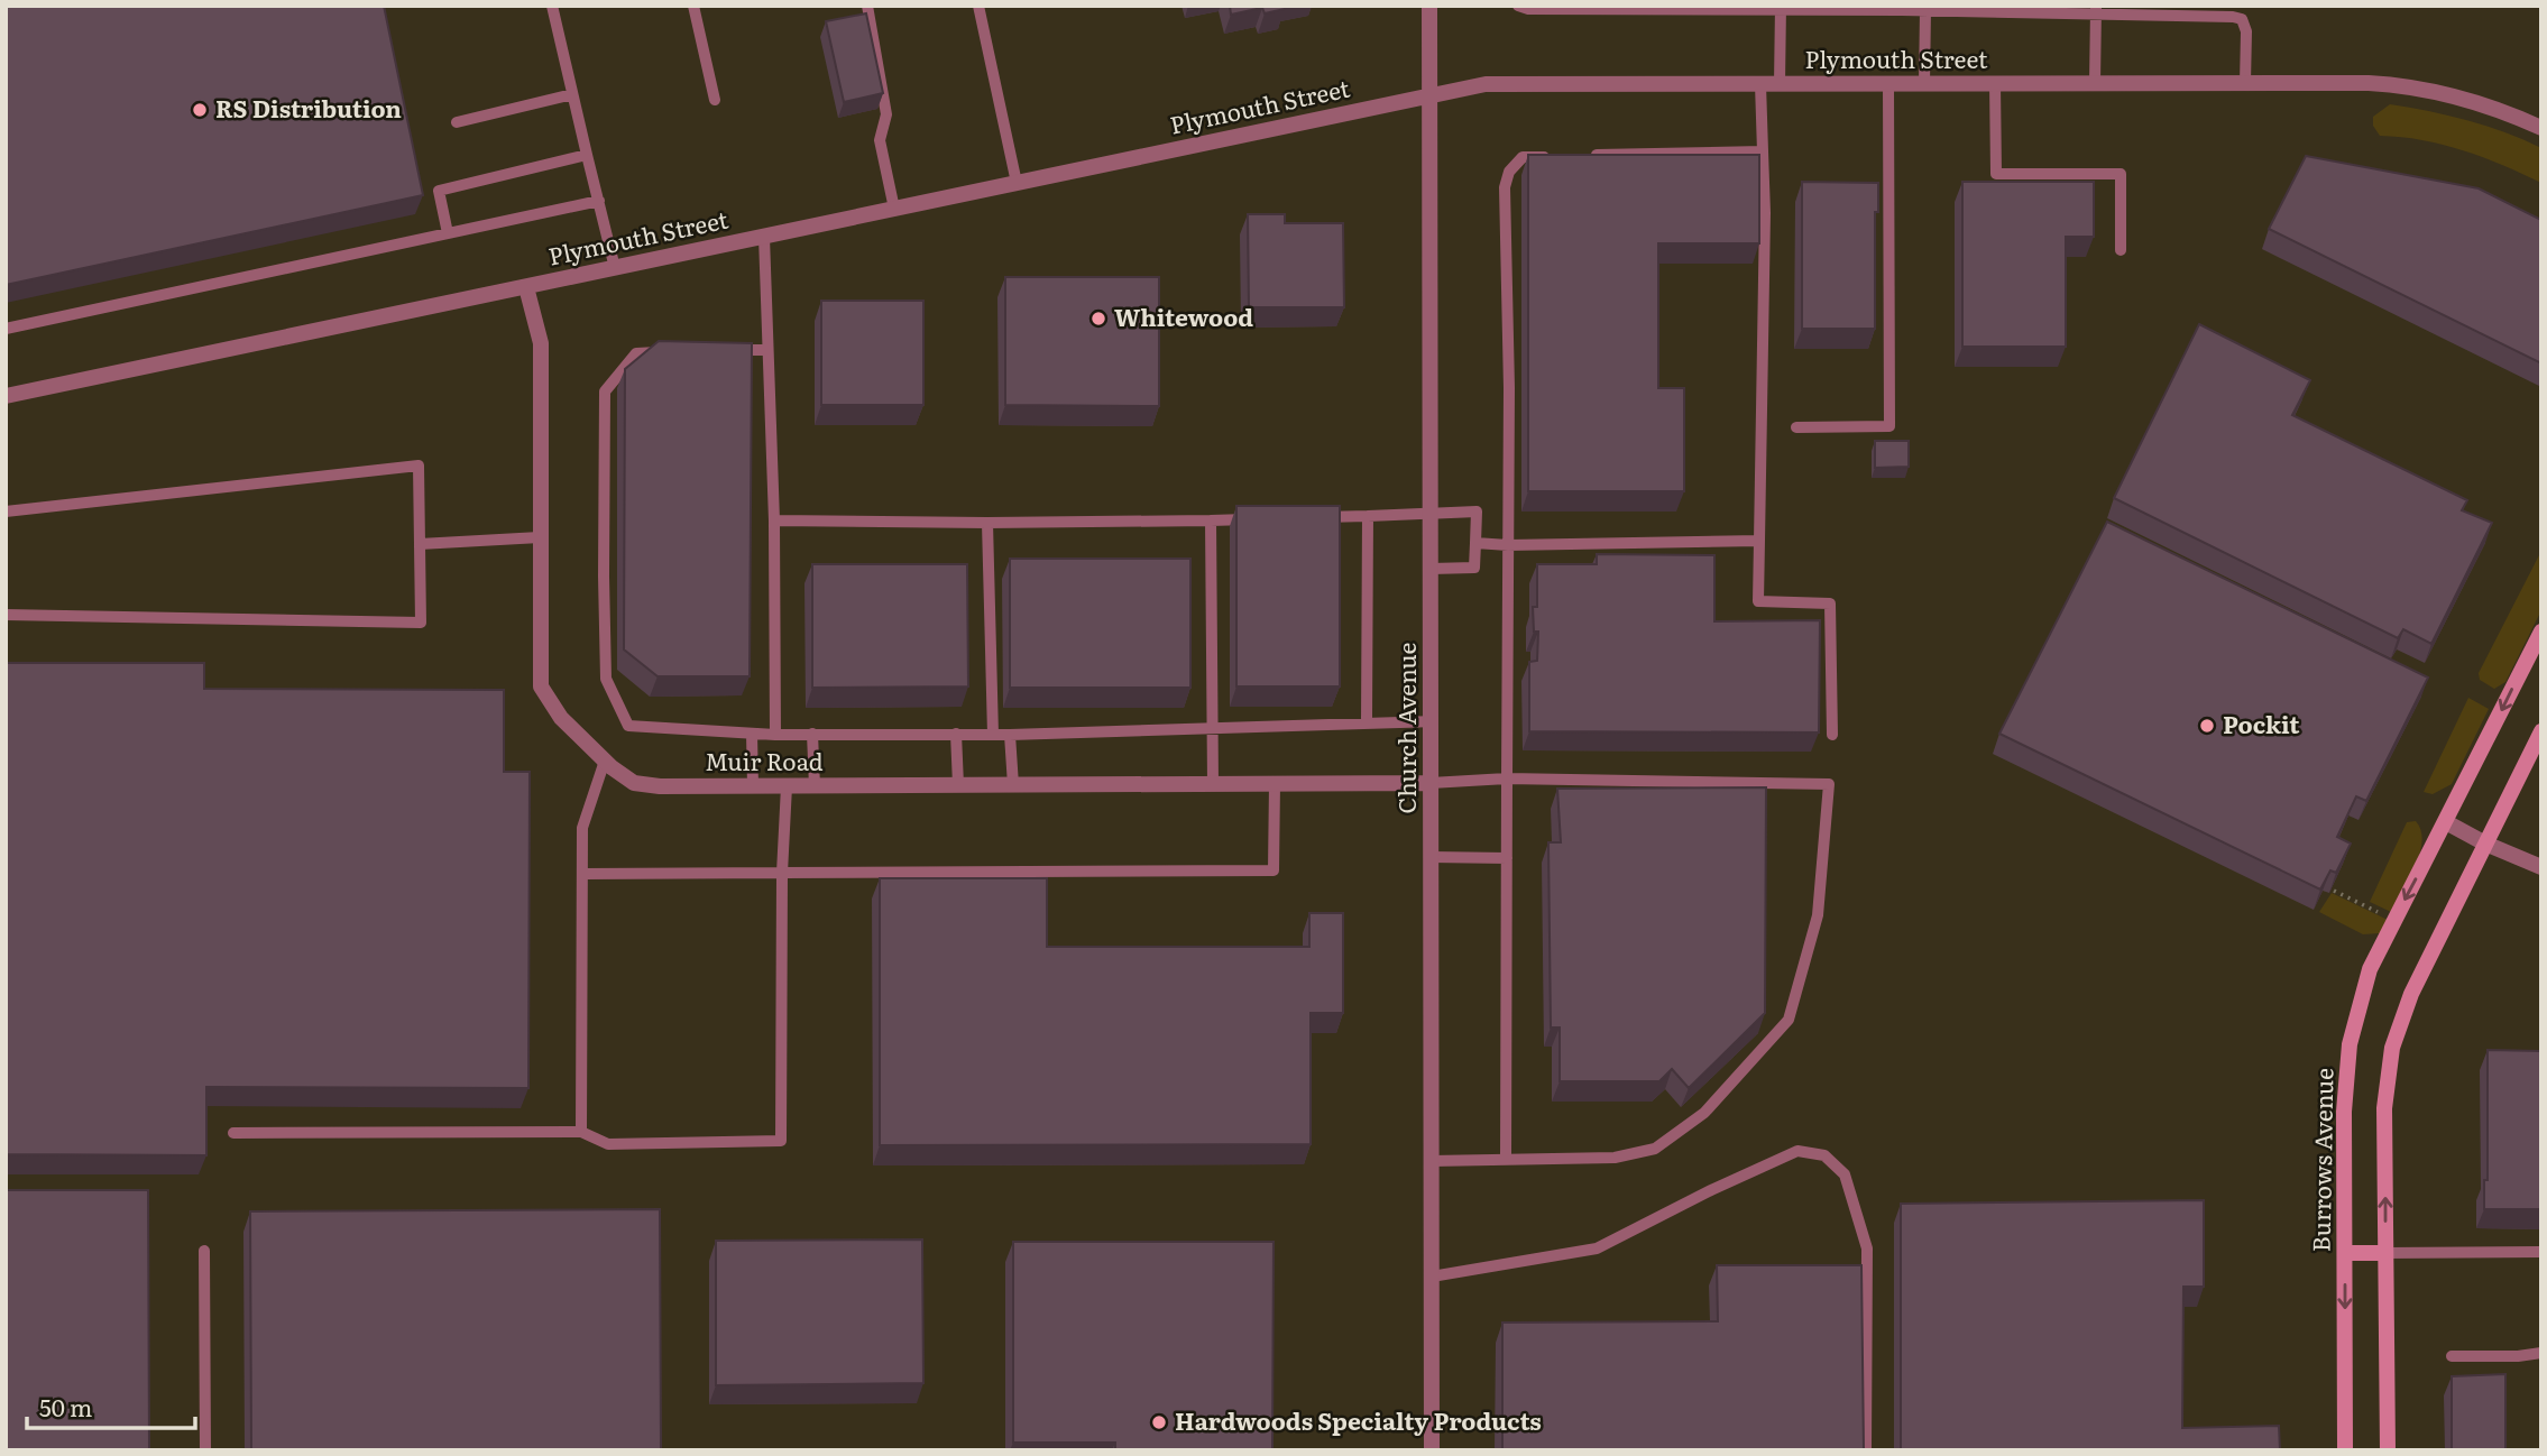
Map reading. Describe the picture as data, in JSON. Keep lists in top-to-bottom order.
{
  "streets": {
    "street": [
      "Plymouth Street",
      "Church Avenue",
      "Muir Road",
      "Burrows Avenue"
    ]
  },
  "crossings": [
    ["Plymouth Street", "Church Avenue"],
    ["Plymouth Street", "Muir Road"],
    ["Church Avenue", "Muir Road"]
  ],
  "places": [
    "RS Distribution",
    "Whitewood",
    "Pockit",
    "Hardwoods Specialty Products"
  ],
  "scale_bar": "50 m"
}
